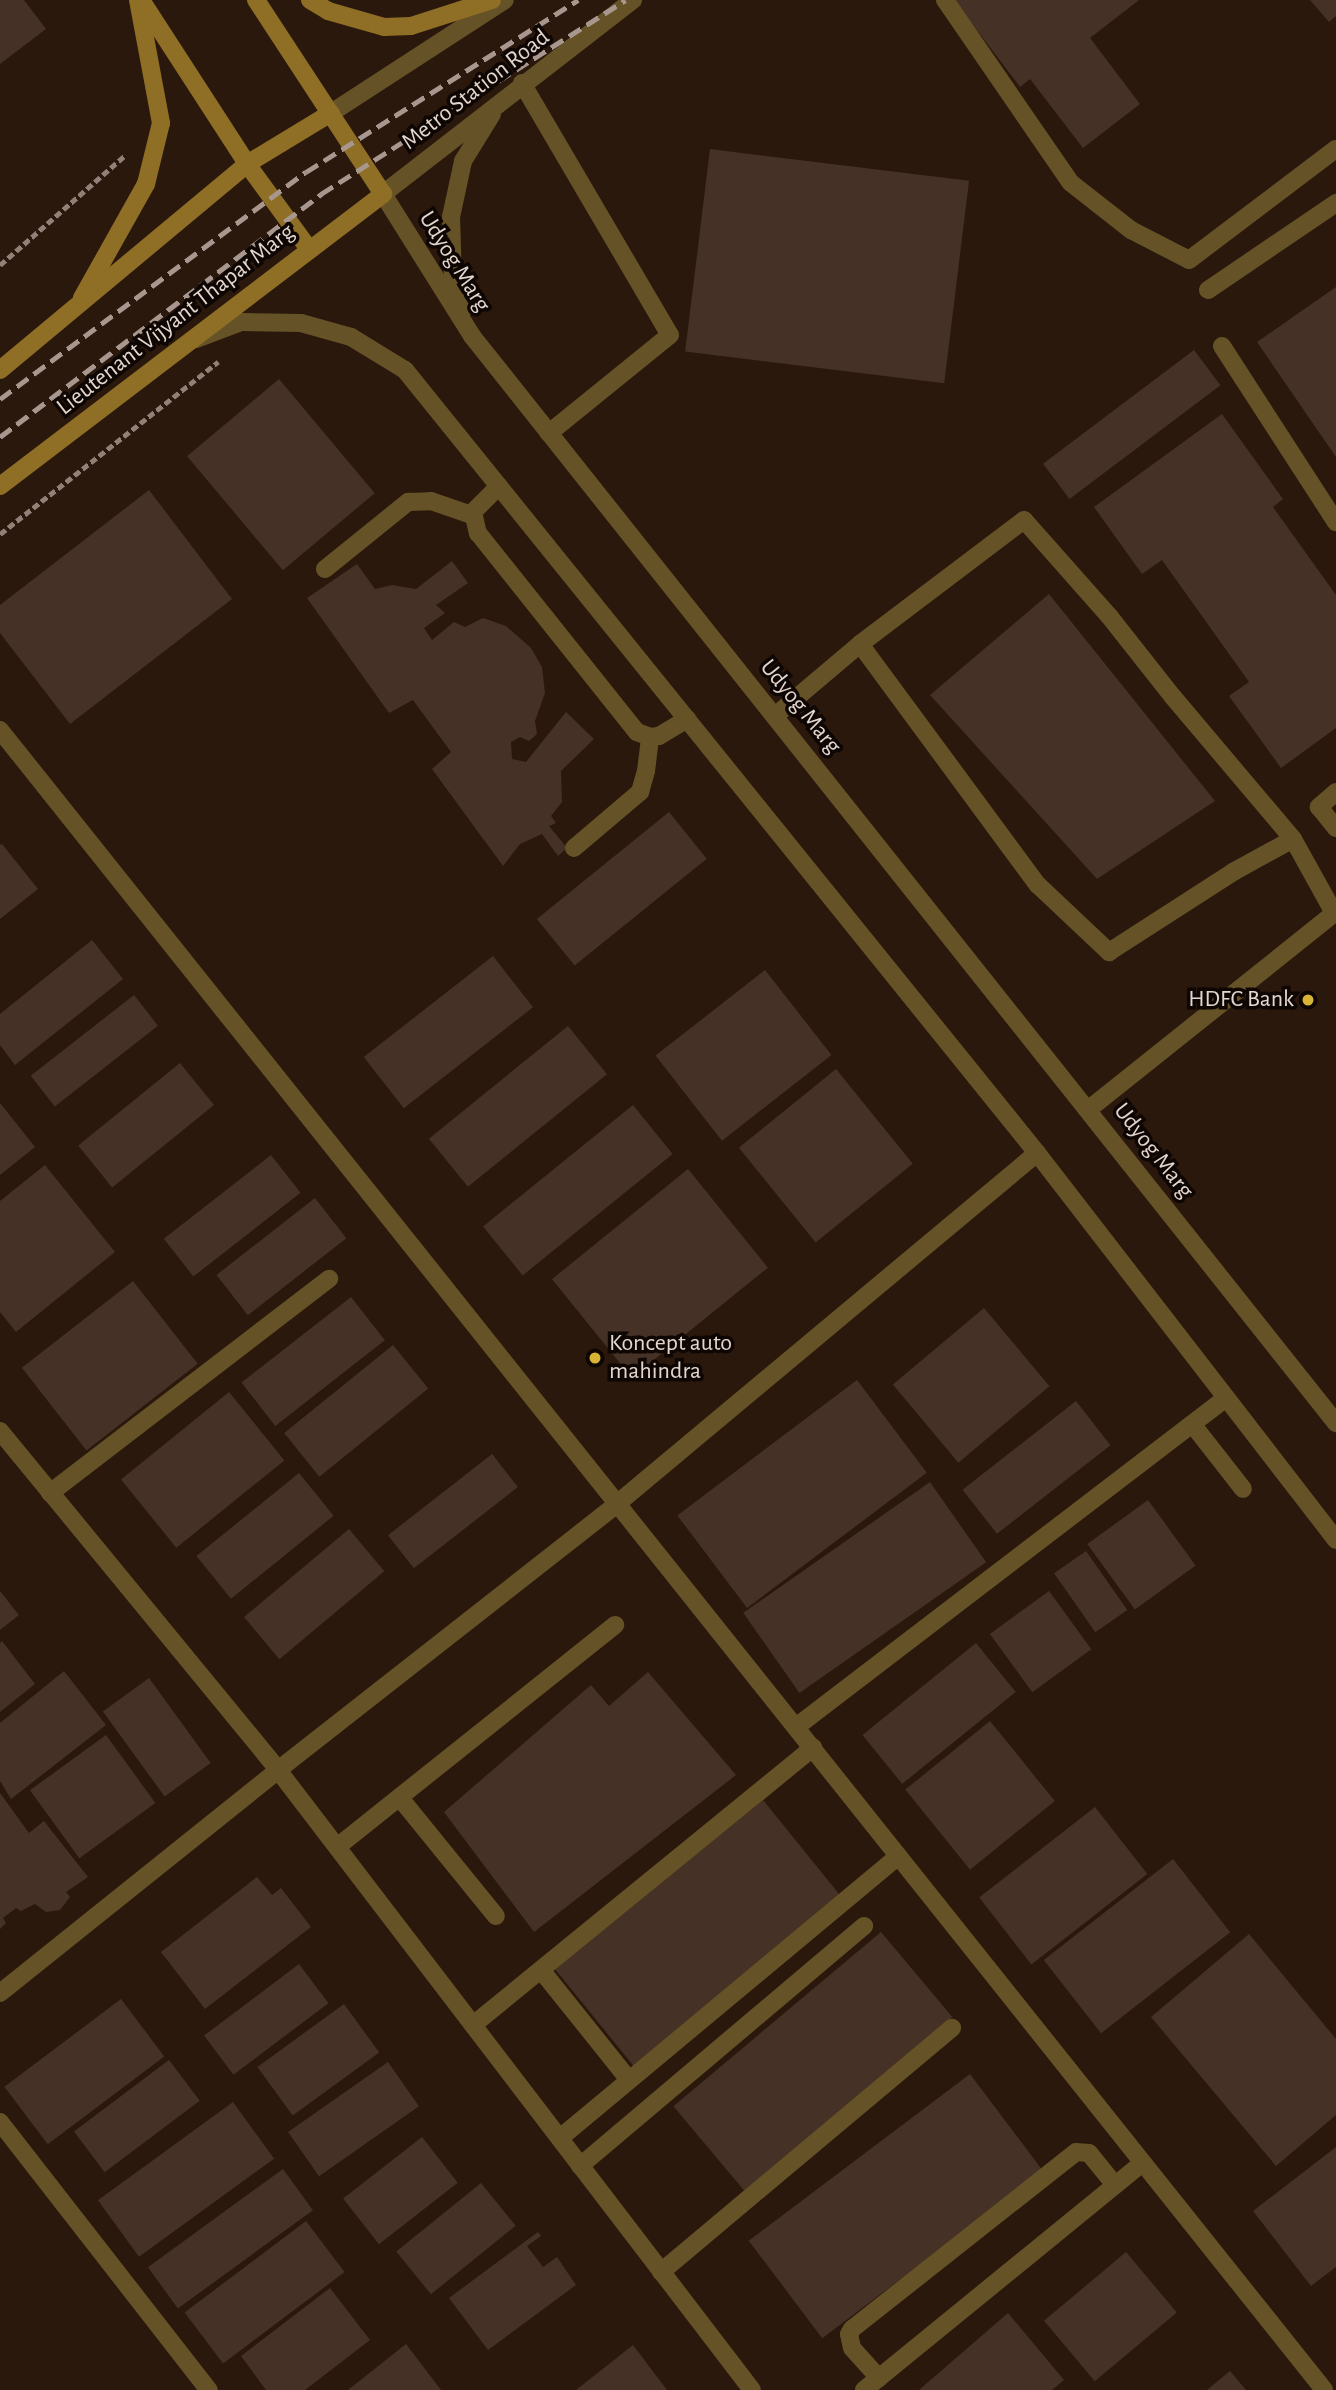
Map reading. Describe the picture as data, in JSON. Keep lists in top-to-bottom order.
{
  "streets": {
    "main road": ["Udyog Marg", "Lieutenant Vijyant Thapar Marg"],
    "street": ["Metro Station Road"]
  },
  "crossings": [
    ["Metro Station Road", "Udyog Marg"],
    ["Metro Station Road", "Lieutenant Vijyant Thapar Marg"],
    ["Udyog Marg", "Lieutenant Vijyant Thapar Marg"]
  ],
  "places": ["HDFC Bank", "Koncept auto mahindra"]
}
